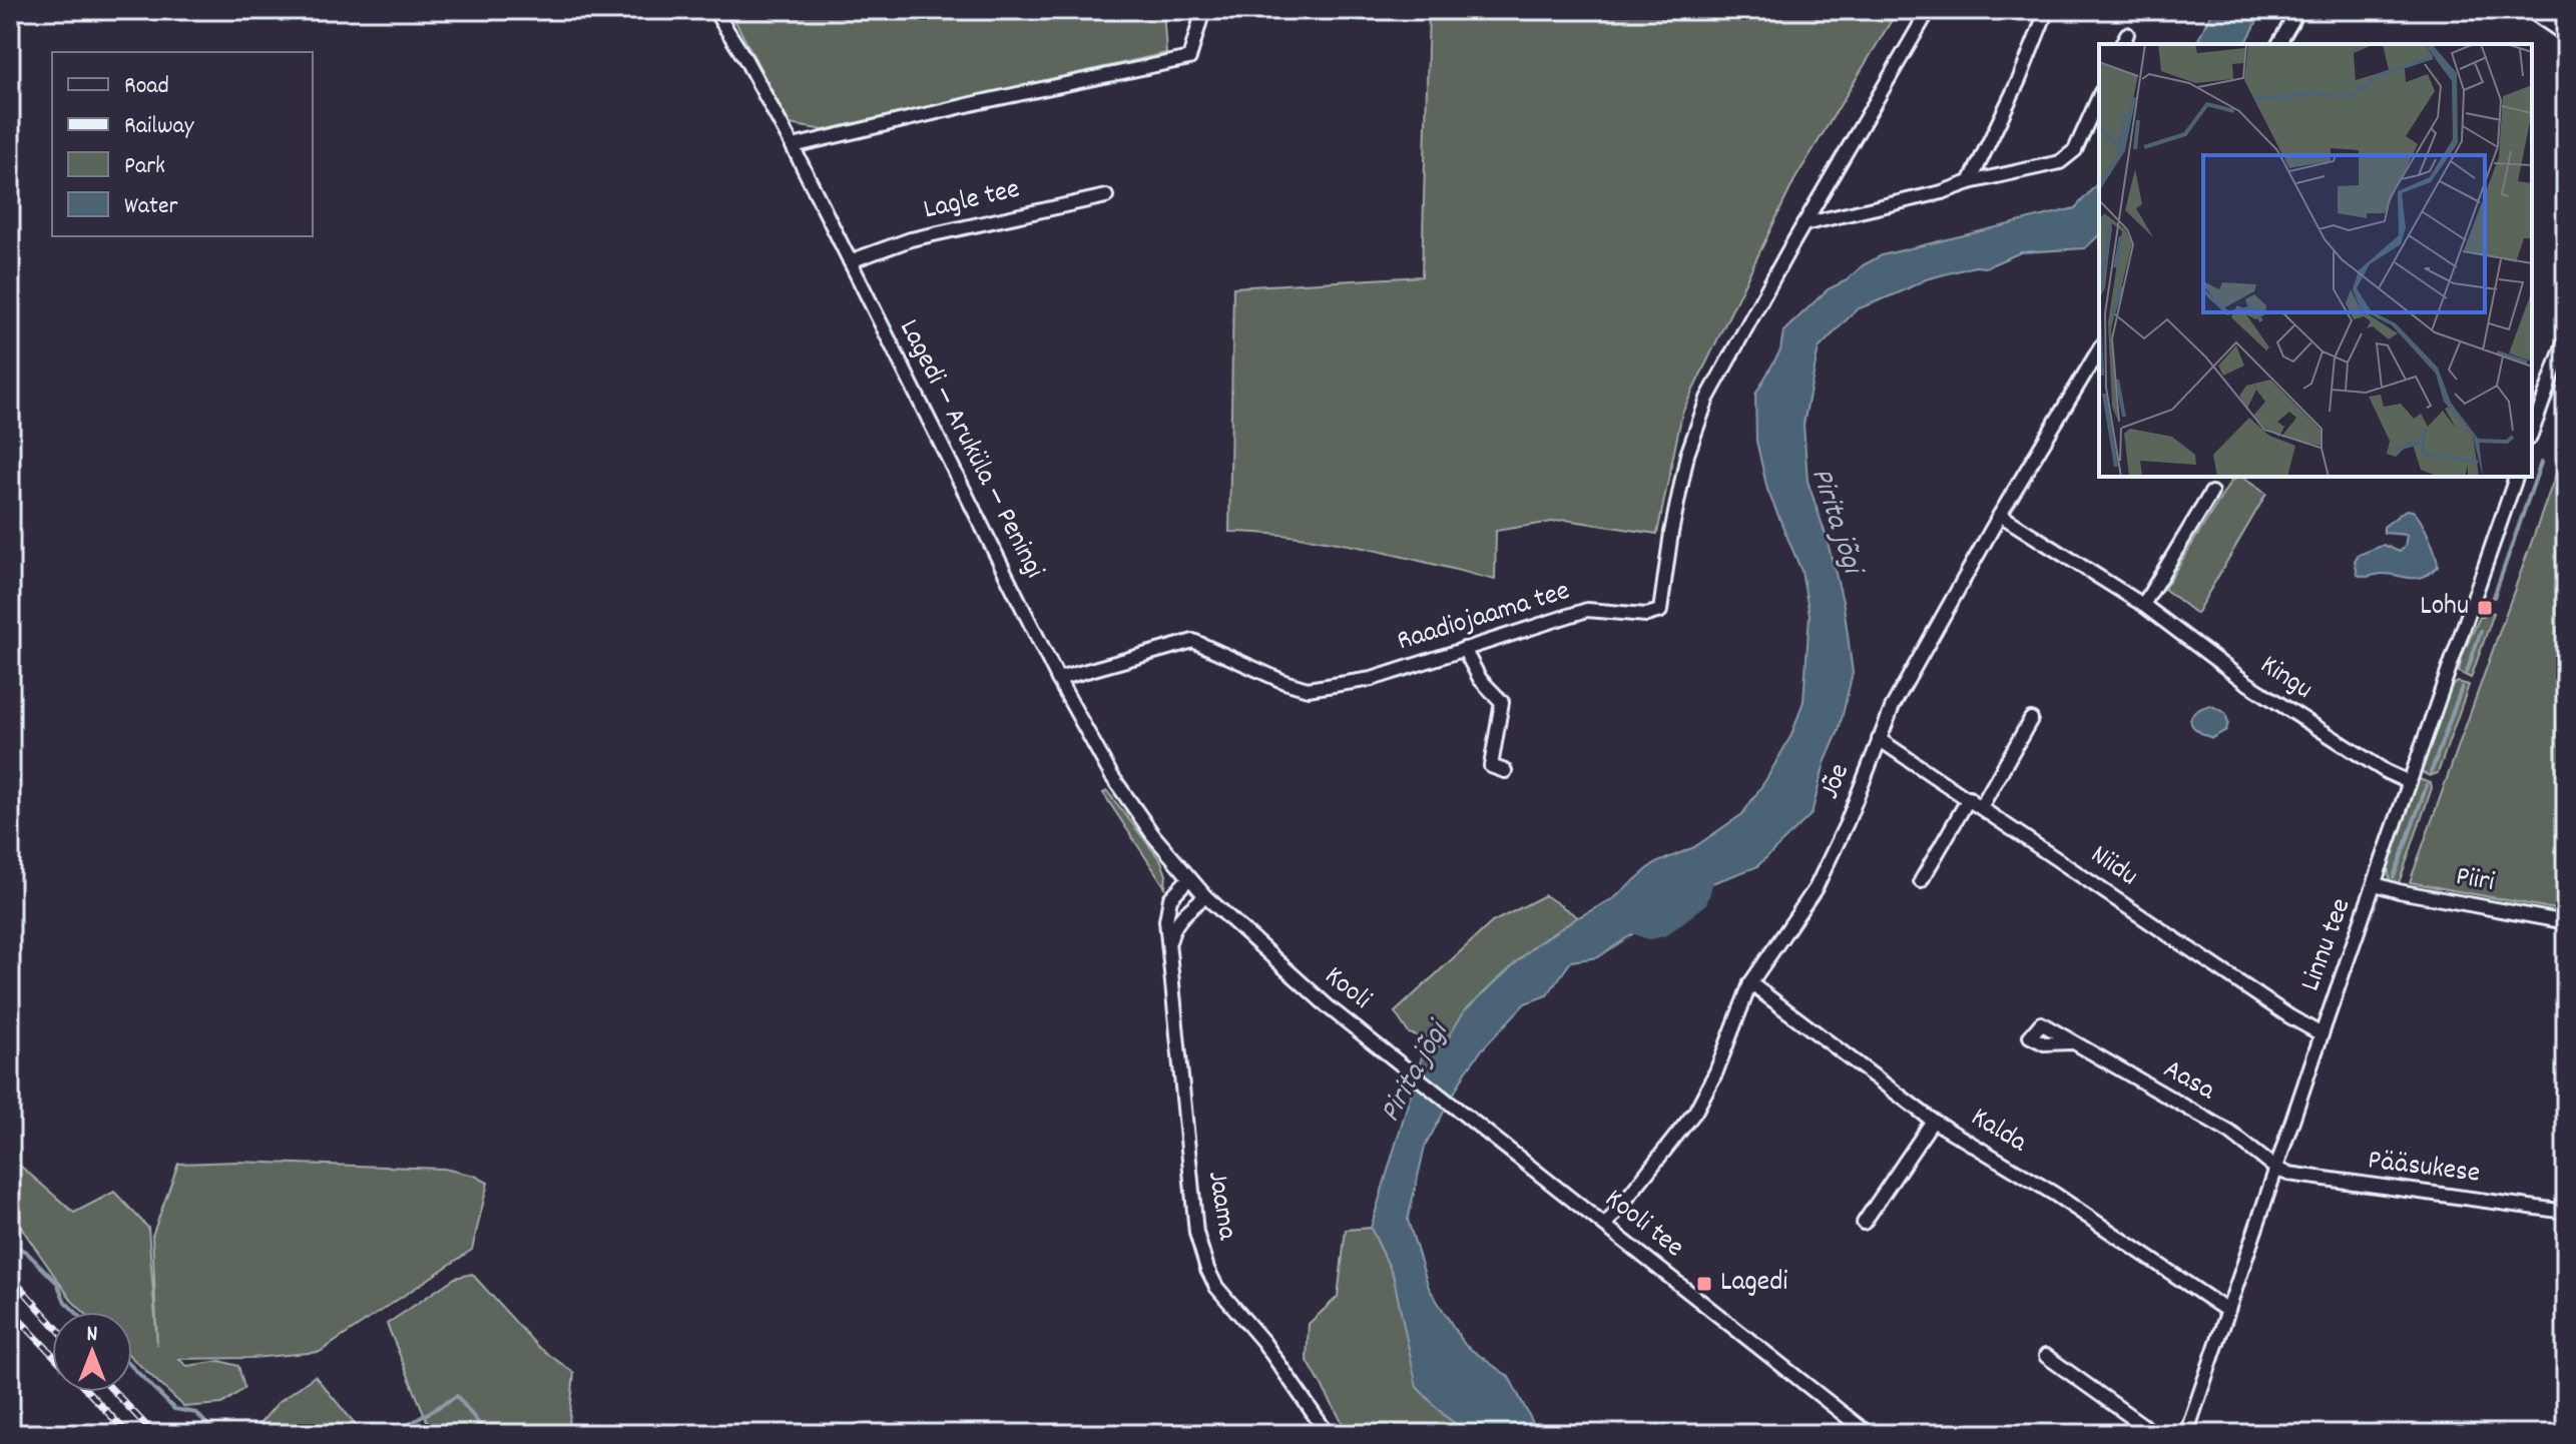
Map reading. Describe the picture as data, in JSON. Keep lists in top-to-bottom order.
{
  "streets": {
    "street": [
      "Lagle tee",
      "Lagedi — Aruküla — Peningi",
      "Raadiojaama tee",
      "Kingu",
      "Jõe",
      "Niidu",
      "Piiri",
      "Linnu tee",
      "Kooli",
      "Aasa",
      "Kalda",
      "Pääsukese",
      "Jaama",
      "Kooli tee"
    ]
  },
  "crossings": [
    ["Lagle tee", "Lagedi — Aruküla — Peningi"],
    ["Lagedi — Aruküla — Peningi", "Raadiojaama tee"],
    ["Lagedi — Aruküla — Peningi", "Kooli"],
    ["Lagedi — Aruküla — Peningi", "Jaama"],
    ["Kingu", "Jõe"],
    ["Kingu", "Linnu tee"],
    ["Jõe", "Niidu"],
    ["Jõe", "Kalda"],
    ["Jõe", "Kooli tee"],
    ["Niidu", "Linnu tee"],
    ["Piiri", "Linnu tee"],
    ["Linnu tee", "Aasa"],
    ["Linnu tee", "Kalda"],
    ["Linnu tee", "Pääsukese"],
    ["Kooli", "Kooli tee"],
    ["Aasa", "Pääsukese"]
  ],
  "water": ["Pirita jõgi"],
  "places": {
    "transit": ["Lohu", "Lagedi"]
  },
  "legend": [
    "Road",
    "Railway",
    "Park",
    "Water"
  ],
  "north": "top"
}
